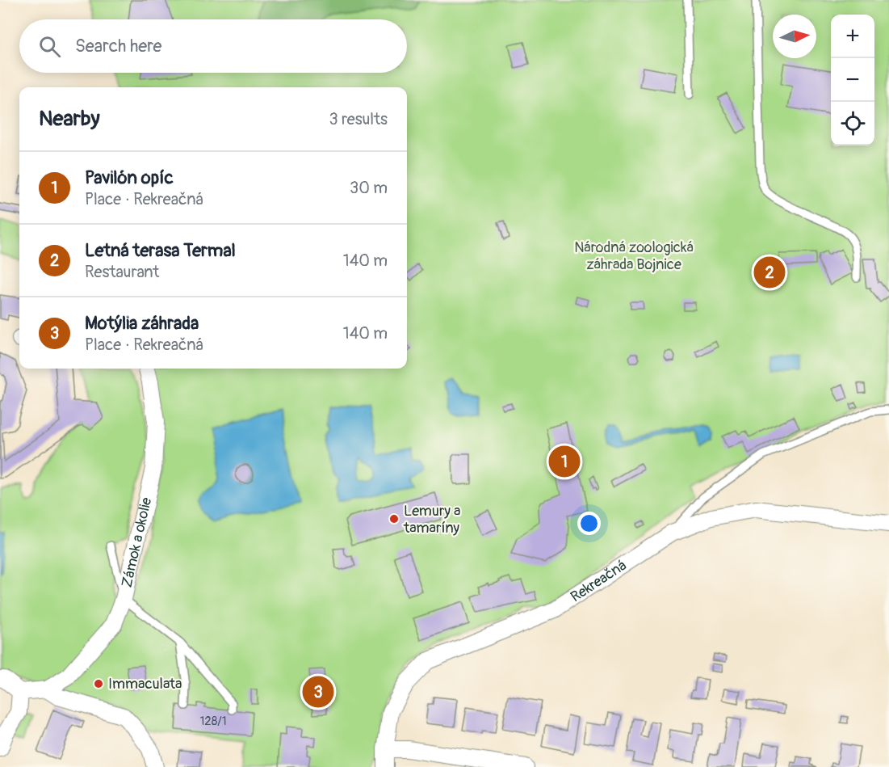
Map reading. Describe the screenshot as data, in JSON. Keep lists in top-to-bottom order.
{
  "streets": {
    "street": ["Zámok a okolie", "Rekreačná"]
  },
  "parks": ["Národná zoologická záhrada Bojnice"],
  "places": ["Lemury a tamaríny", "Immaculata"],
  "house_numbers": ["128/1"],
  "north": "right",
  "page": {
    "map_buttons": ["+", "−"],
    "search": "Search here",
    "heading": ["Nearby", "3 results"],
    "list": [
      {
        "mark": "1",
        "name": "Pavilón opíc",
        "note": "Place · Rekreačná",
        "value": "30 m"
      },
      {
        "mark": "2",
        "name": "Letná terasa Termal",
        "note": "Restaurant",
        "value": "140 m"
      },
      {
        "mark": "3",
        "name": "Motýlia záhrada",
        "note": "Place · Rekreačná",
        "value": "140 m"
      }
    ],
    "pins": ["2", "1", "3"]
  }
}
